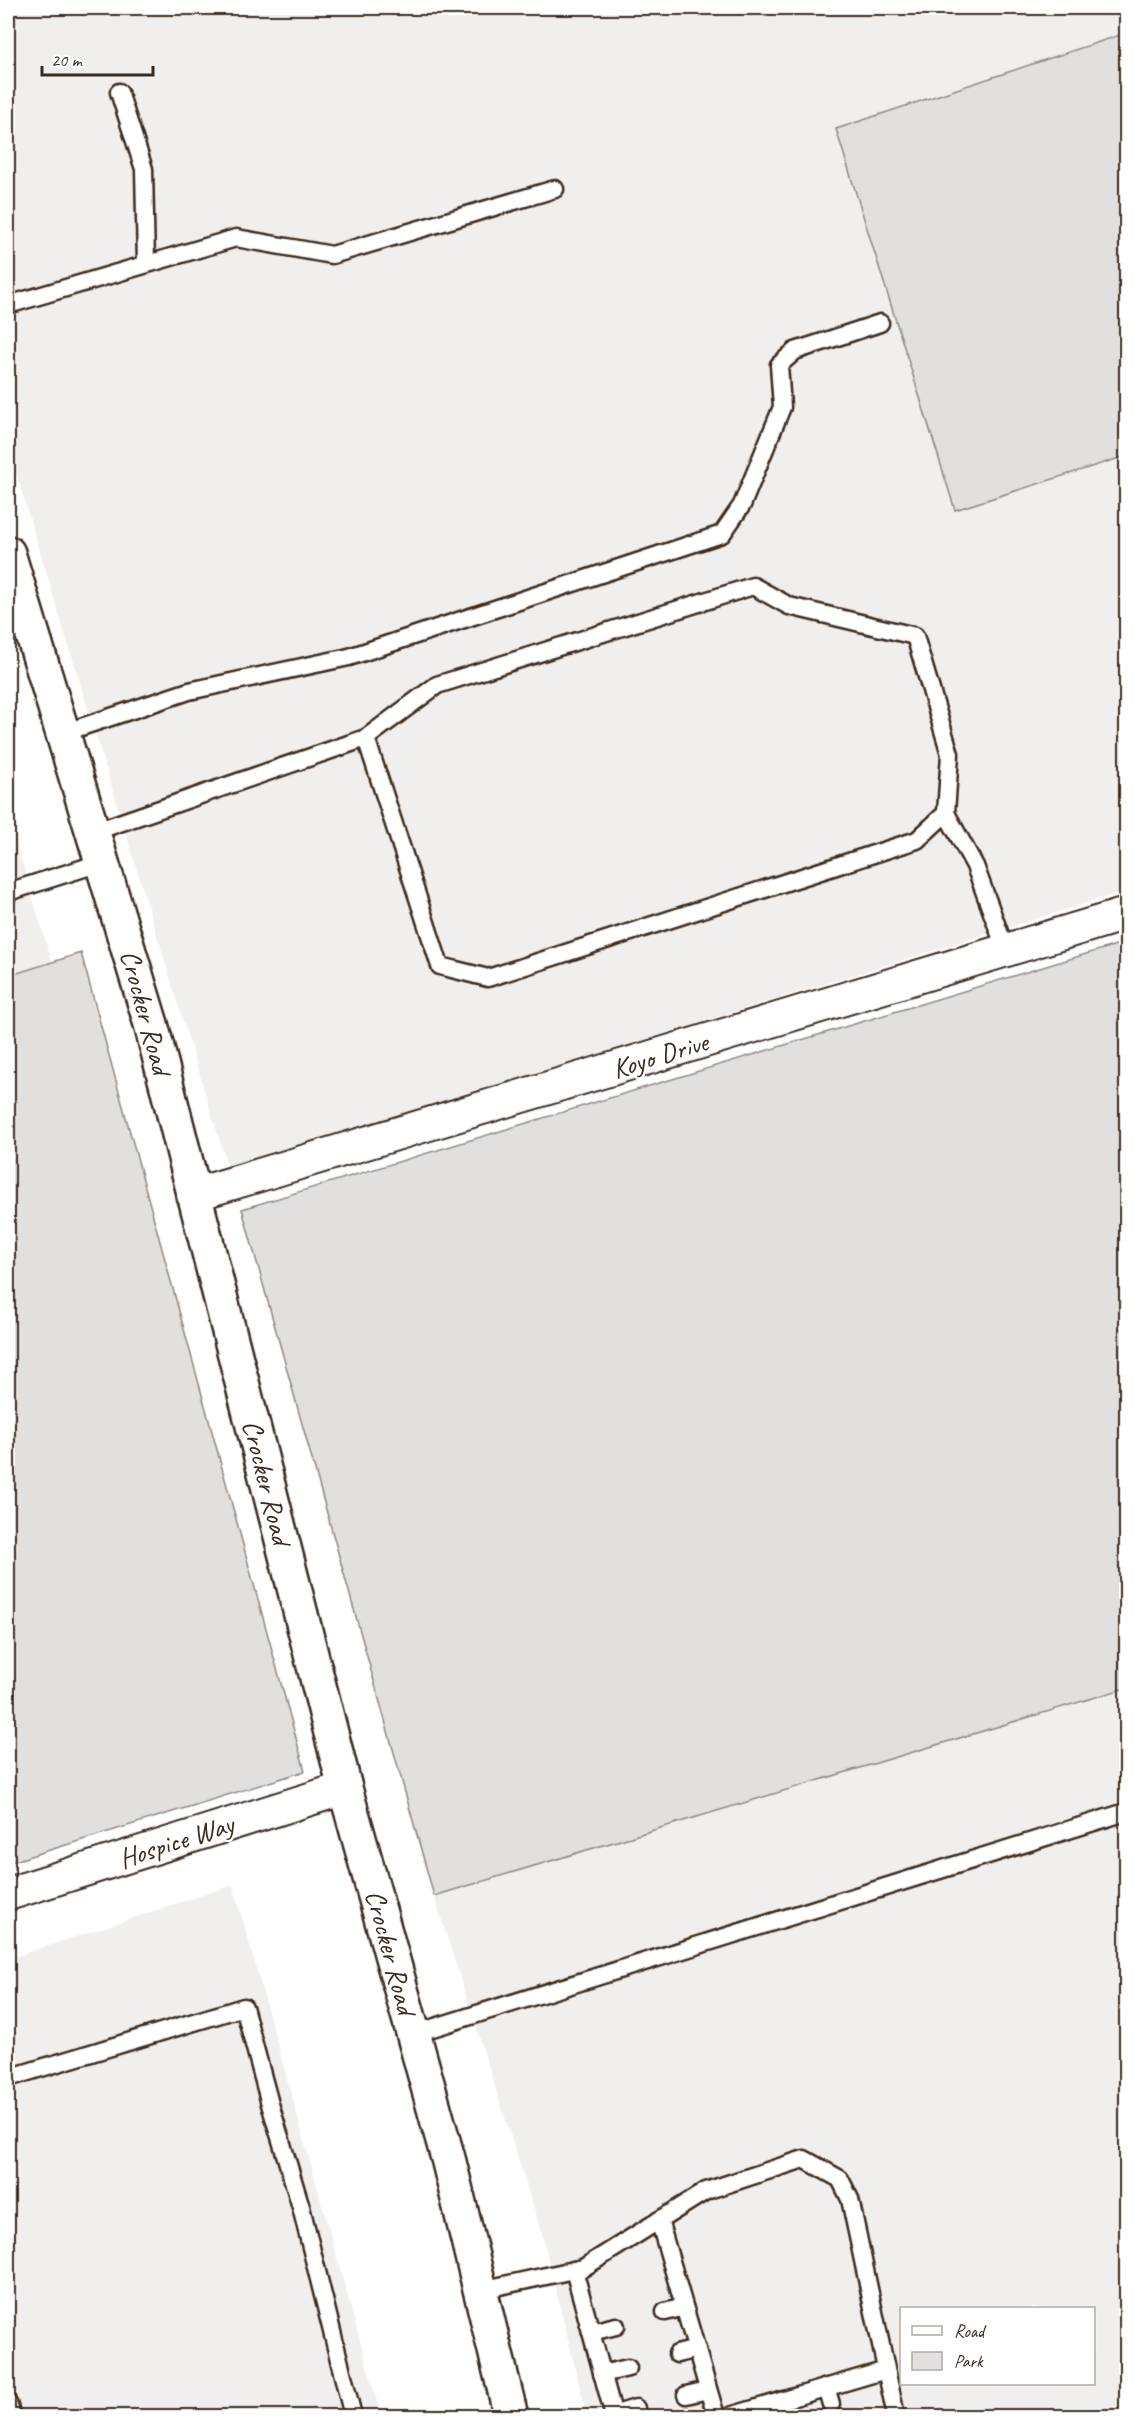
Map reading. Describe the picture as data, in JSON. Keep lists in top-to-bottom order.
{
  "streets": {
    "main road": ["Crocker Road"],
    "street": ["Koyo Drive", "Hospice Way"]
  },
  "crossings": [
    ["Crocker Road", "Koyo Drive"],
    ["Crocker Road", "Hospice Way"]
  ],
  "legend": ["Road", "Park"],
  "scale_bar": "20 m"
}
